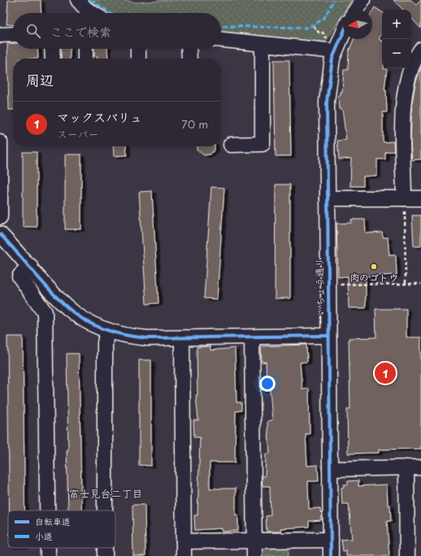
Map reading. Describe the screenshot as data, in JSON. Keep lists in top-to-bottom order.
{
  "streets": {
    "street": ["いちょう通り"]
  },
  "districts": ["富士見台二丁目"],
  "places": ["肉のゴトウ"],
  "legend": ["自転車道", "小道"],
  "north": "left",
  "page": {
    "map_buttons": ["+", "−"],
    "search": "ここで検索",
    "heading": "周辺",
    "list": [
      {
        "mark": "1",
        "name": "マックスバリュ",
        "note": "スーパー",
        "value": "70 m"
      }
    ],
    "pins": "1"
  }
}
